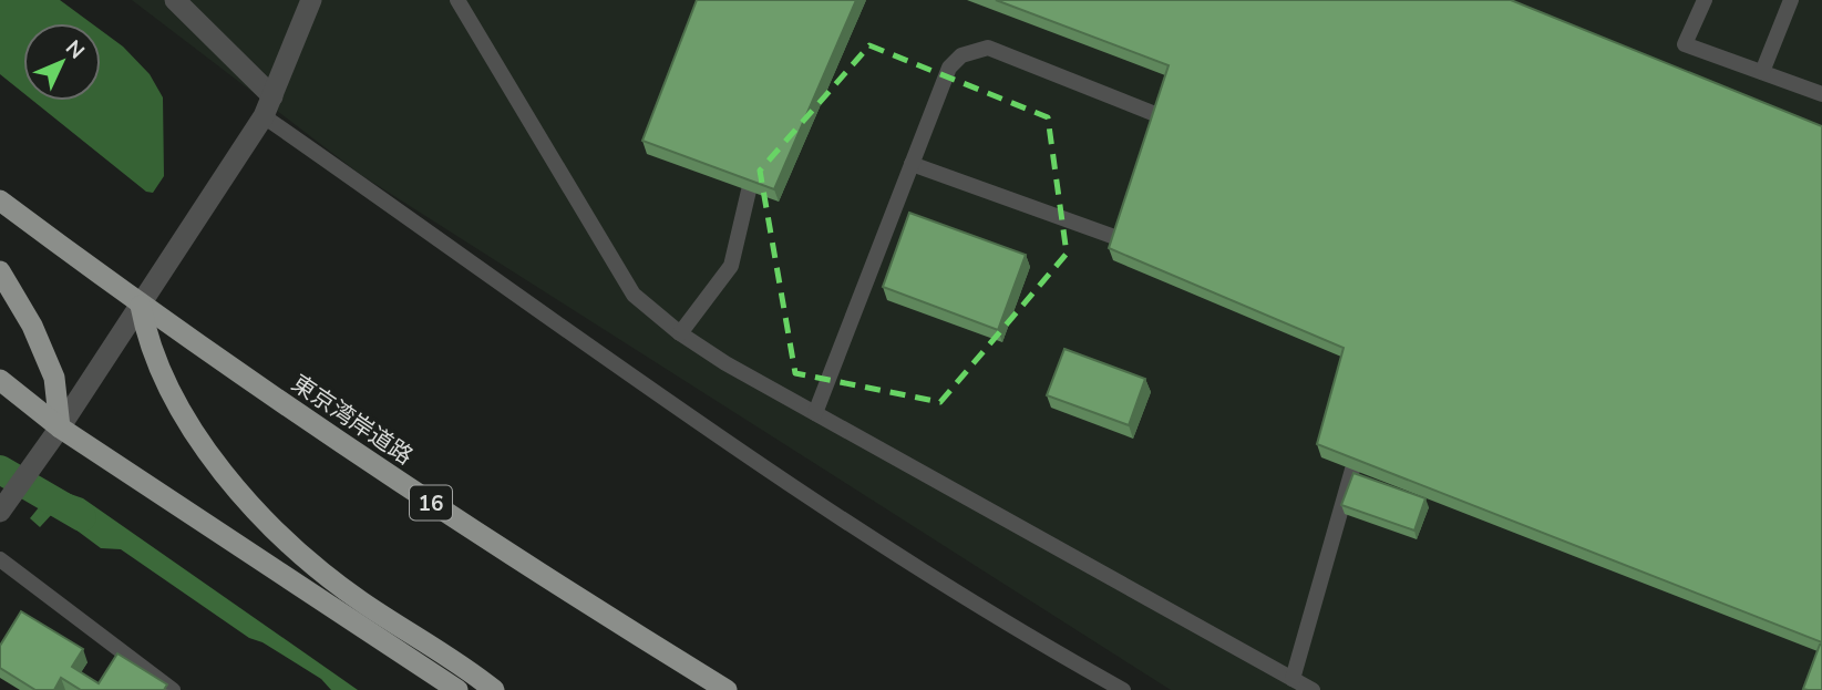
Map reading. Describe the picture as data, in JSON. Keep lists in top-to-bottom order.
{
  "streets": {
    "highway": ["東京湾岸道路", "16"]
  },
  "north": "top right"
}
